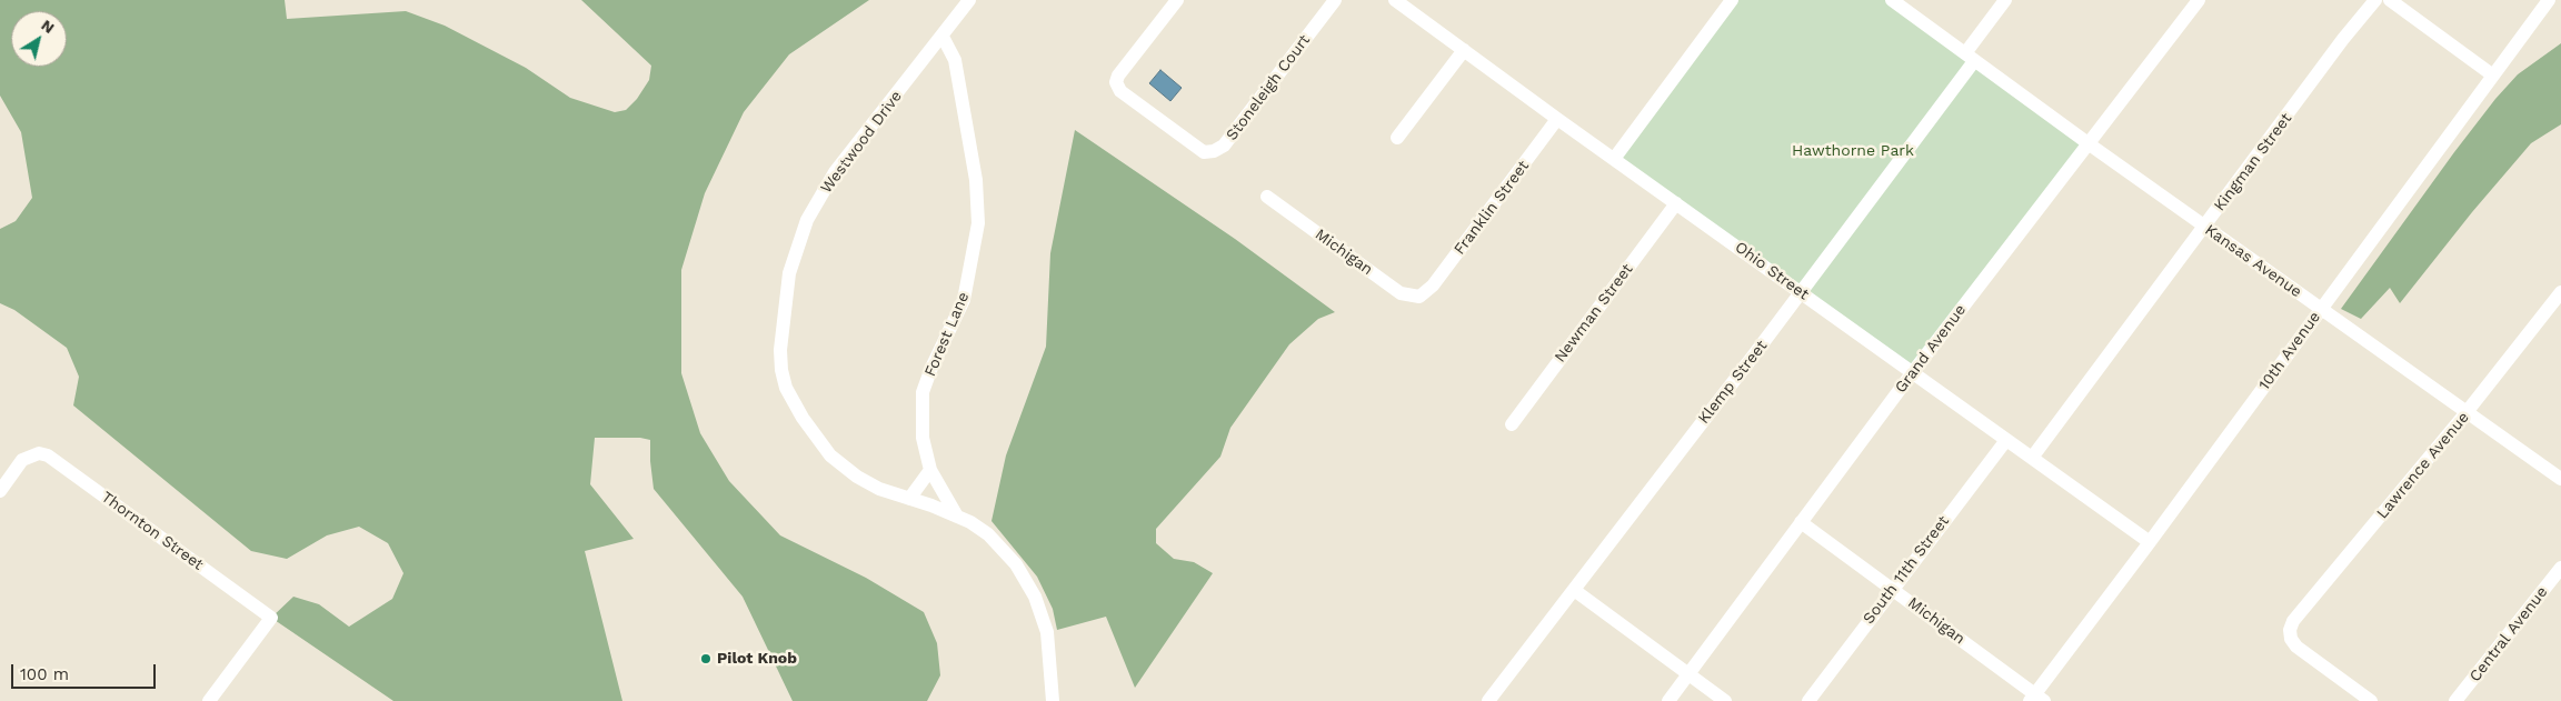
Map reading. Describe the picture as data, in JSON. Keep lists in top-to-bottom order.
{
  "streets": {
    "street": [
      "Stoneleigh Court",
      "Westwood Drive",
      "Kingman Street",
      "Franklin Street",
      "Michigan",
      "Kansas Avenue",
      "Ohio Street",
      "Newman Street",
      "Forest Lane",
      "Grand Avenue",
      "10th Avenue",
      "Klemp Street",
      "Lawrence Avenue",
      "Thornton Street",
      "South 11th Street",
      "Central Avenue"
    ]
  },
  "crossings": [
    ["Westwood Drive", "Forest Lane"],
    ["Kingman Street", "Kansas Avenue"],
    ["Kingman Street", "Ohio Street"],
    ["Franklin Street", "Michigan"],
    ["Franklin Street", "Ohio Street"],
    ["Michigan", "Grand Avenue"],
    ["Michigan", "10th Avenue"],
    ["Michigan", "South 11th Street"],
    ["Kansas Avenue", "Grand Avenue"],
    ["Kansas Avenue", "10th Avenue"],
    ["Kansas Avenue", "Klemp Street"],
    ["Kansas Avenue", "Lawrence Avenue"],
    ["Ohio Street", "Newman Street"],
    ["Ohio Street", "Grand Avenue"],
    ["Ohio Street", "10th Avenue"],
    ["Ohio Street", "Klemp Street"],
    ["Ohio Street", "South 11th Street"]
  ],
  "parks": ["Hawthorne Park"],
  "places": ["Pilot Knob"],
  "scale_bar": "100 m",
  "north": "top right"
}
